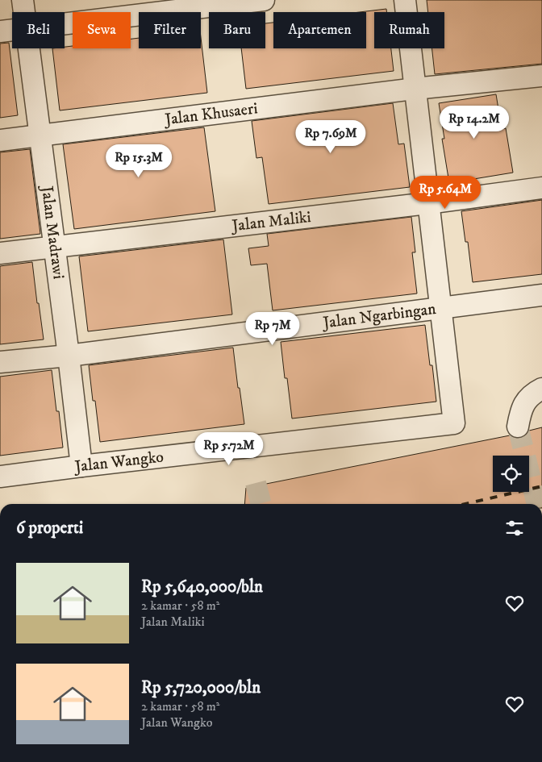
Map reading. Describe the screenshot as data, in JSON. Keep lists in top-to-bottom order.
{
  "streets": {
    "street": [
      "Jalan Khusaeri",
      "Jalan Maliki",
      "Jalan Madrawi",
      "Jalan Ngarbingan",
      "Jalan Wangko"
    ]
  },
  "crossings": [
    ["Jalan Khusaeri", "Jalan Madrawi"],
    ["Jalan Maliki", "Jalan Madrawi"],
    ["Jalan Madrawi", "Jalan Ngarbingan"],
    ["Jalan Madrawi", "Jalan Wangko"],
    ["Jalan Ngarbingan", "Jalan Wangko"]
  ],
  "page": {
    "chip": [
      "Beli",
      "Sewa",
      "Filter",
      "Baru",
      "Apartemen",
      "Rumah"
    ],
    "price": [
      "Rp 14.2M",
      "Rp 7.69M",
      "Rp 15.3M",
      "Rp 5.64M",
      "Rp 7M",
      "Rp 5.72M"
    ],
    "heading": "6 properti",
    "list": [
      {
        "name": "Rp 5,640,000/bln",
        "note": "2 kamar · 58 m² · Jalan Maliki"
      },
      {
        "name": "Rp 5,720,000/bln",
        "note": "2 kamar · 58 m² · Jalan Wangko"
      }
    ]
  }
}
